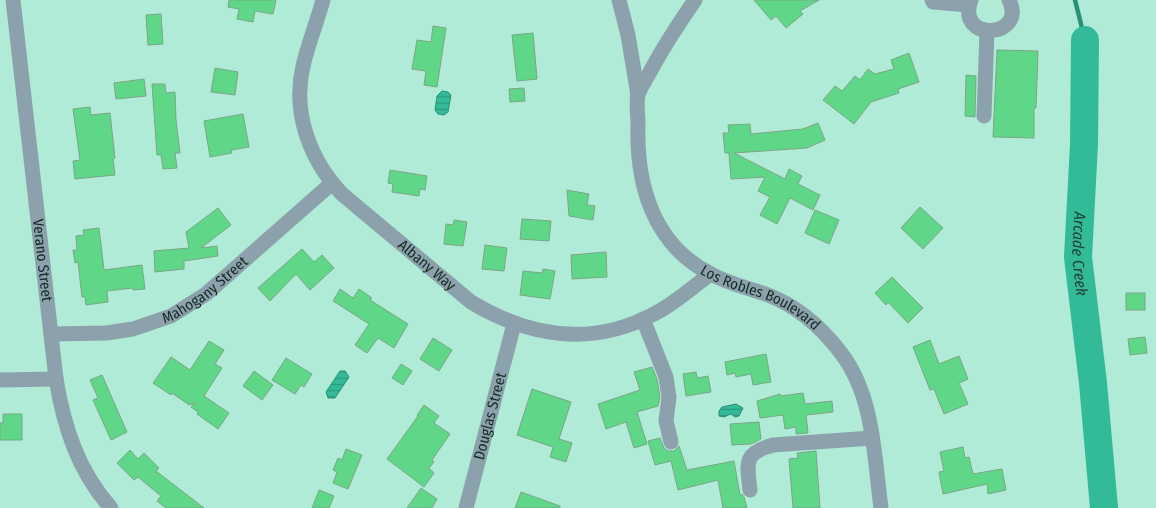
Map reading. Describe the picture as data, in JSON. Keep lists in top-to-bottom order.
{
  "streets": {
    "street": [
      "Verano Street",
      "Albany Way",
      "Mahogany Street",
      "Los Robles Boulevard",
      "Douglas Street"
    ]
  },
  "crossings": [
    ["Verano Street", "Mahogany Street"],
    ["Albany Way", "Mahogany Street"],
    ["Albany Way", "Los Robles Boulevard"],
    ["Albany Way", "Douglas Street"]
  ],
  "water": ["Arcade Creek"]
}
